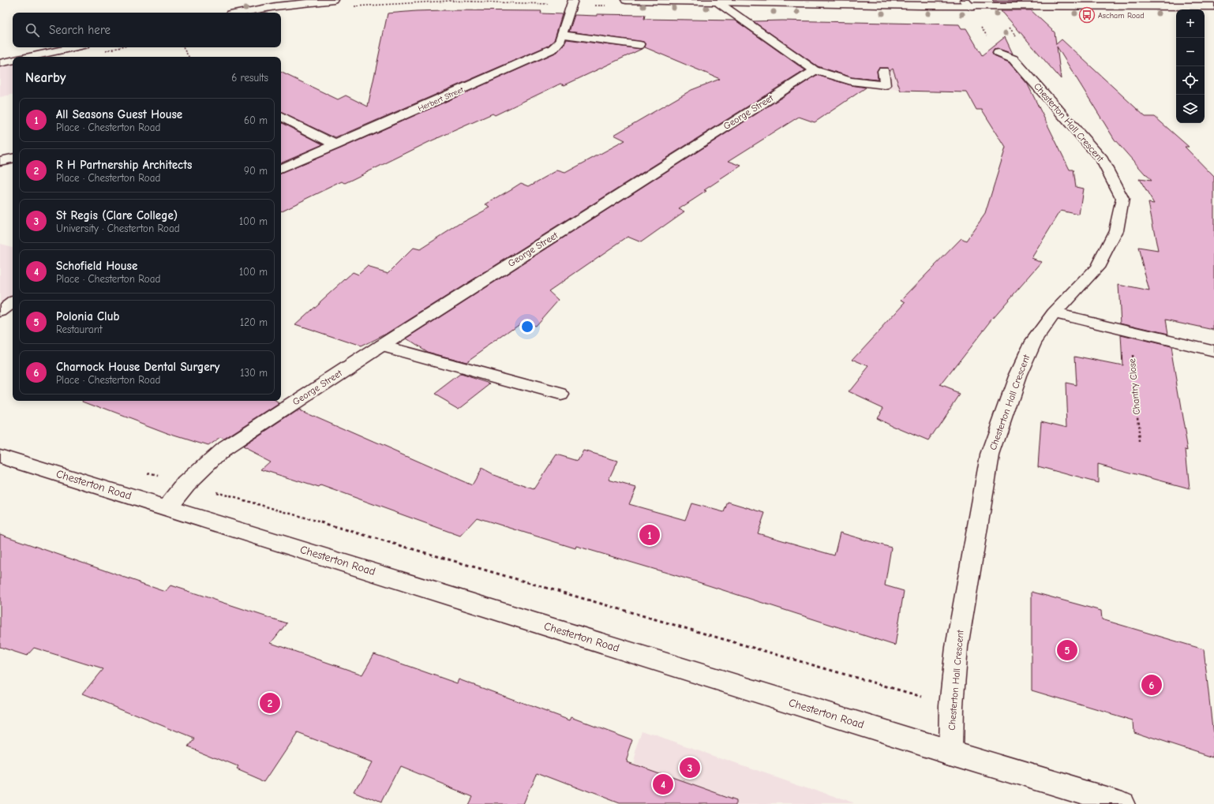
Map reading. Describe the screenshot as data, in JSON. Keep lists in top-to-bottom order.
{
  "streets": {
    "street": [
      "Herbert Street",
      "George Street",
      "Chesterton Hall Crescent",
      "Chesterton Road"
    ],
    "path": ["Chantry Close"]
  },
  "crossings": [
    ["George Street", "Chesterton Road"],
    ["Chesterton Hall Crescent", "Chesterton Road"]
  ],
  "places": {
    "bus stop": ["Ascham Road"]
  },
  "page": {
    "map_buttons": ["+", "−"],
    "search": "Search here",
    "heading": ["Nearby", "6 results"],
    "list": [
      {
        "mark": "1",
        "name": "All Seasons Guest House",
        "note": "Place · Chesterton Road",
        "value": "60 m"
      },
      {
        "mark": "2",
        "name": "R H Partnership Architects",
        "note": "Place · Chesterton Road",
        "value": "90 m"
      },
      {
        "mark": "3",
        "name": "St Regis (Clare College)",
        "note": "University · Chesterton Road",
        "value": "100 m"
      },
      {
        "mark": "4",
        "name": "Schofield House",
        "note": "Place · Chesterton Road",
        "value": "100 m"
      },
      {
        "mark": "5",
        "name": "Polonia Club",
        "note": "Restaurant",
        "value": "120 m"
      },
      {
        "mark": "6",
        "name": "Charnock House Dental Surgery",
        "note": "Place · Chesterton Road",
        "value": "130 m"
      }
    ],
    "pins": [
      "1",
      "5",
      "6",
      "2",
      "3",
      "4"
    ]
  }
}
